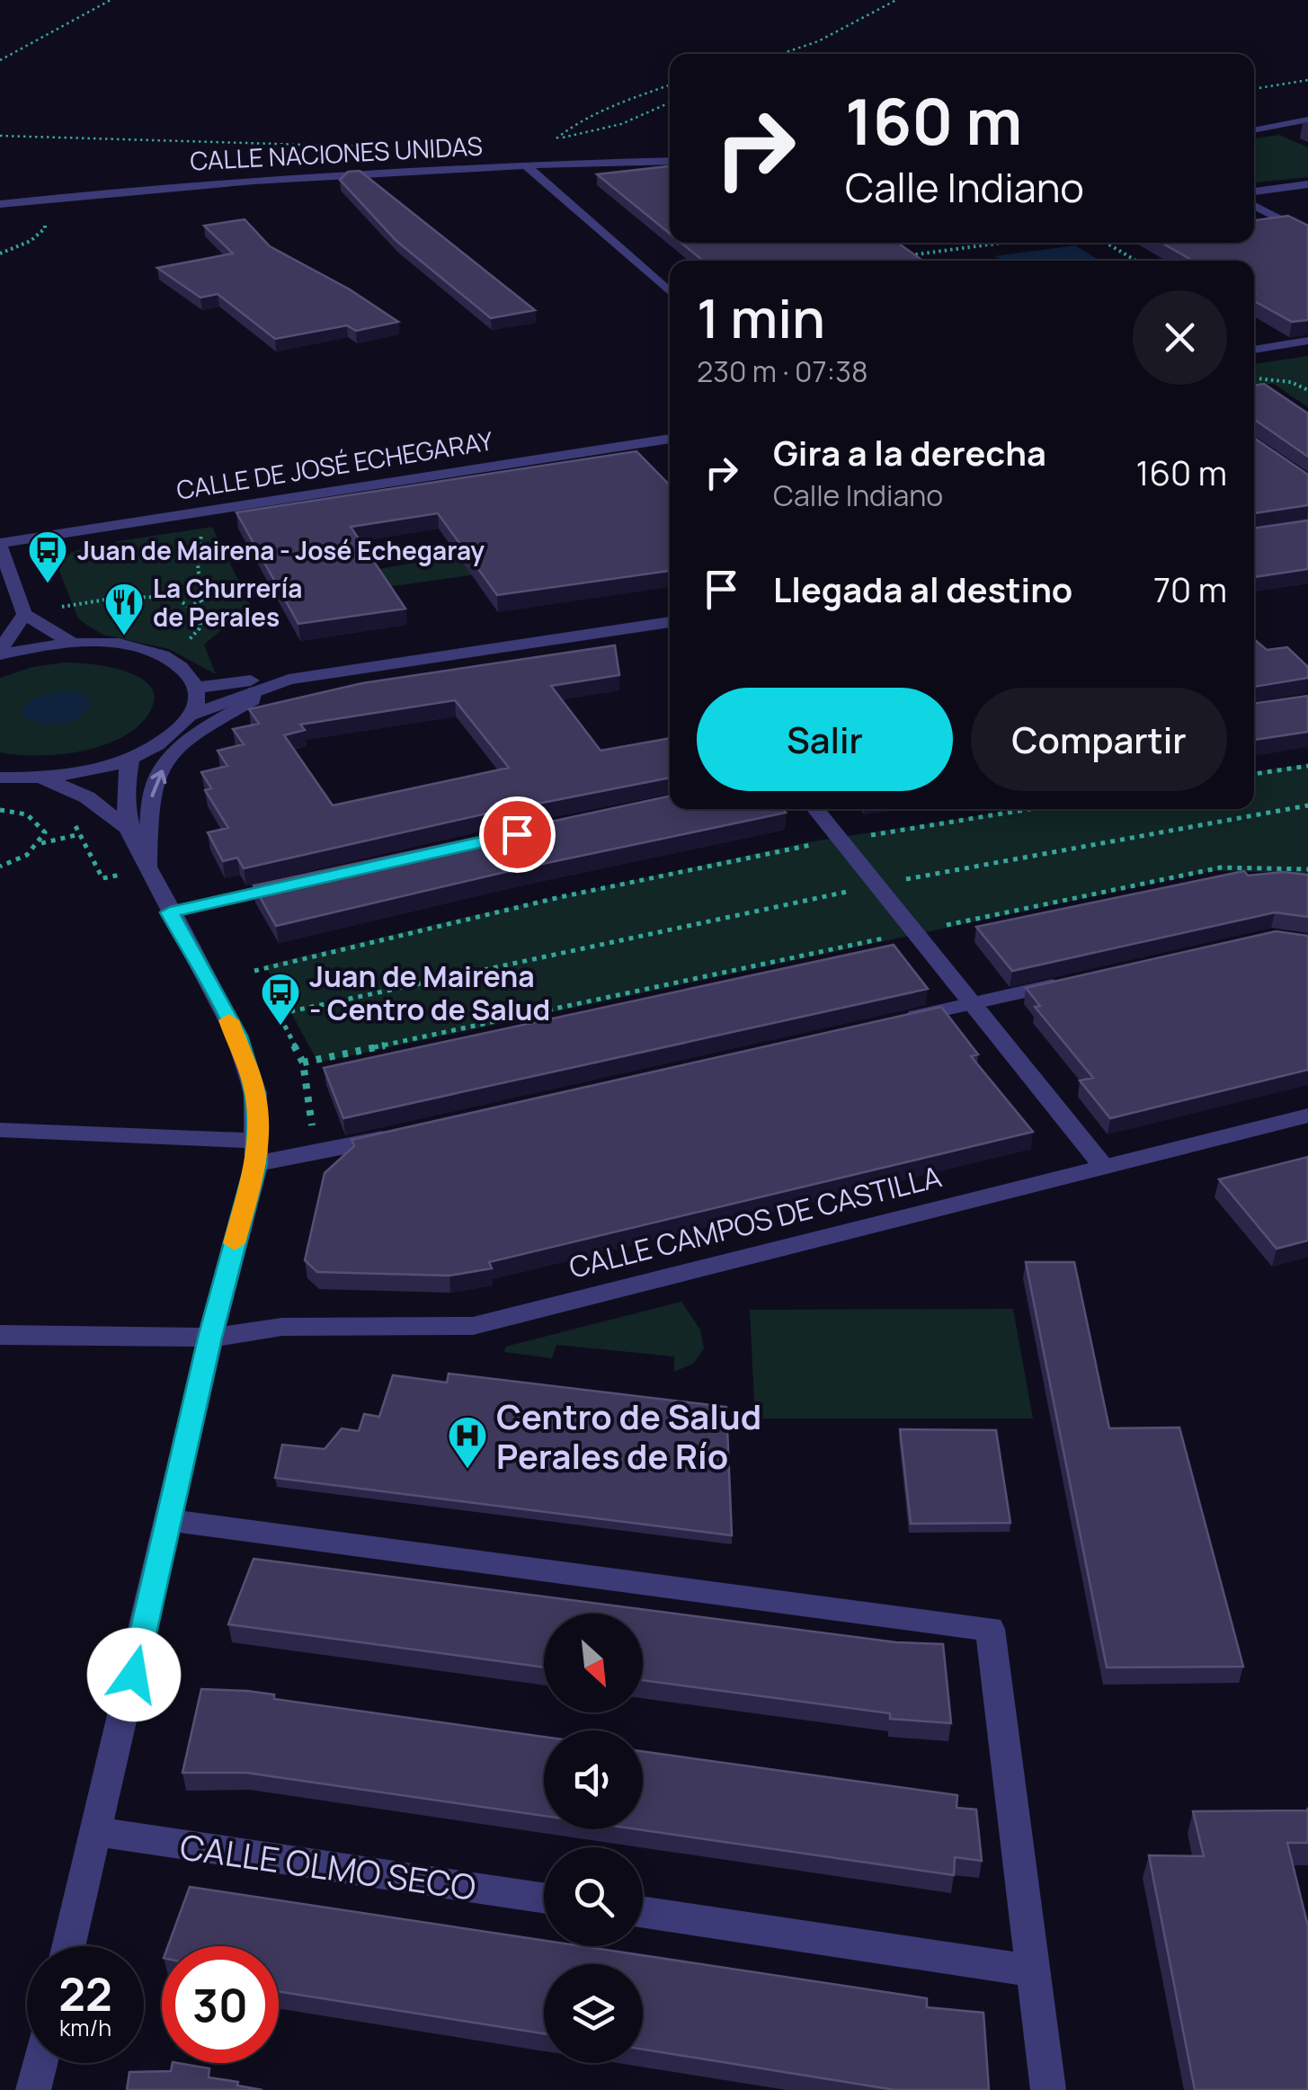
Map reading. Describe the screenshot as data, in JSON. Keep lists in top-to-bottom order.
{
  "streets": {
    "street": [
      "CALLE NACIONES UNIDAS",
      "CALLE DE JOSÉ ECHEGARAY",
      "CALLE CAMPOS DE CASTILLA",
      "CALLE OLMO SECO"
    ]
  },
  "places": {
    "bus stop": ["Juan de Mairena - José Echegaray", "Juan de Mairena - Centro de Salud"],
    "restaurant": ["La Churrería de Perales"],
    "hospital": ["Centro de Salud Perales de Río"]
  },
  "north": "bottom right",
  "page": {
    "turn": ["160 m", "Calle Indiano"],
    "heading": ["1 min", "230 m · 07:38"],
    "list": [
      {
        "name": "Gira a la derecha",
        "note": "Calle Indiano",
        "value": "160 m"
      },
      {
        "name": "Llegada al destino",
        "value": "70 m"
      }
    ],
    "buttons": ["Salir", "Compartir"],
    "speed": "22 km/h",
    "limit": "30"
  }
}
